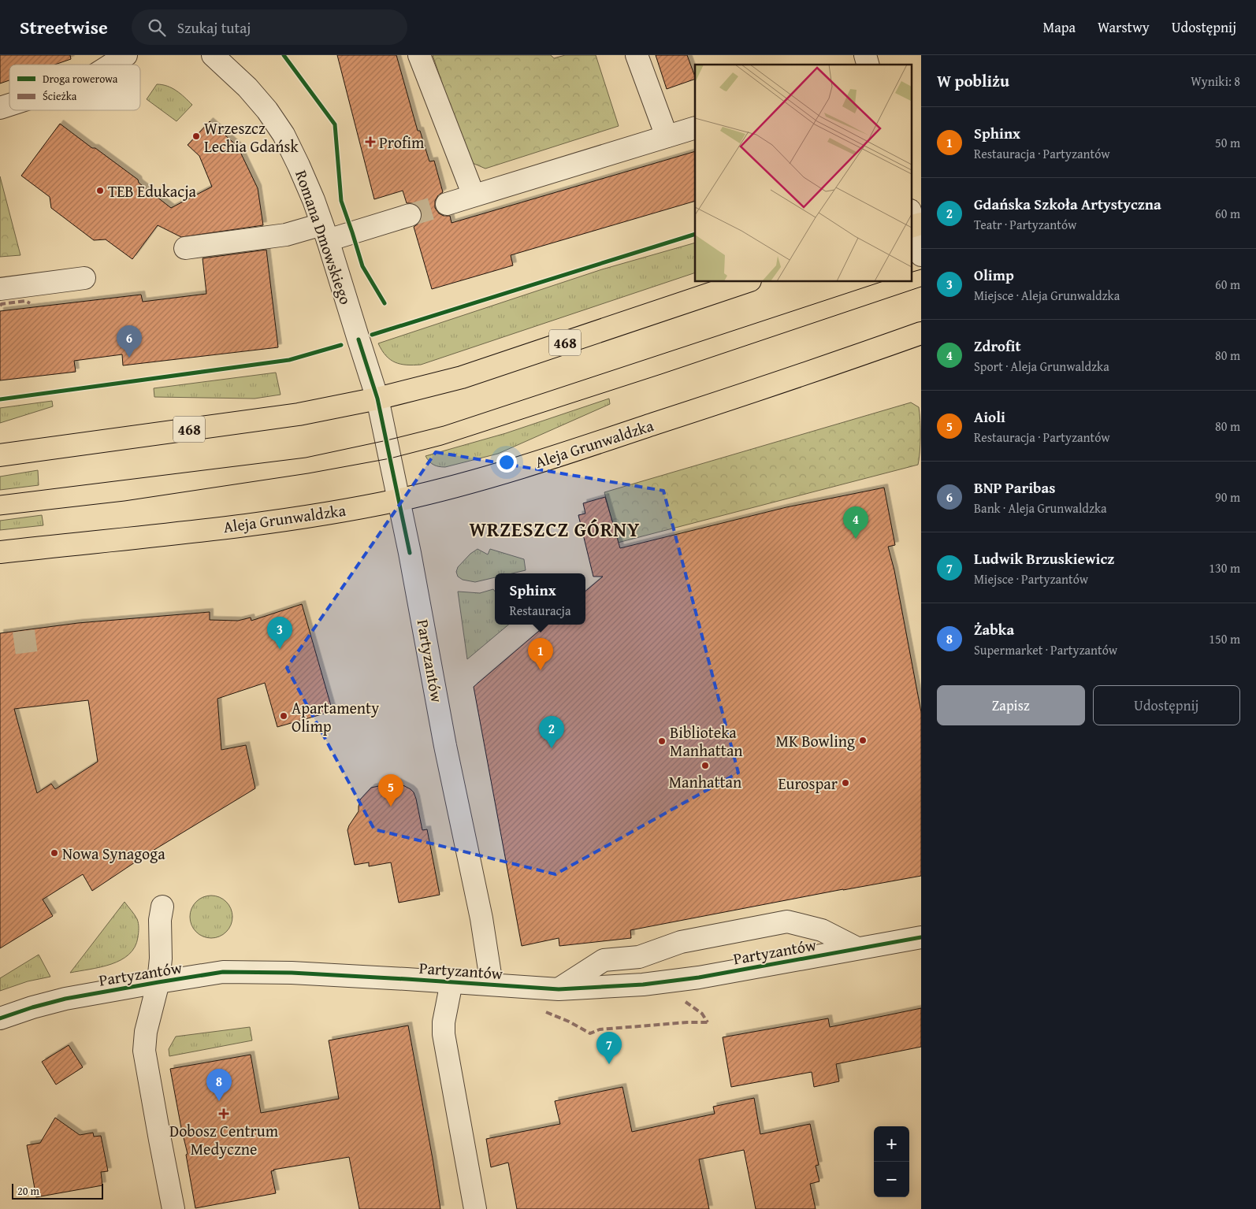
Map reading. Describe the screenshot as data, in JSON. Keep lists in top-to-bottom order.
{
  "streets": {
    "main road": ["468", "Aleja Grunwaldzka"],
    "street": ["Romana Dmowskiego", "Partyzantów"]
  },
  "crossings": [
    ["Romana Dmowskiego", "468"],
    ["Romana Dmowskiego", "Aleja Grunwaldzka"],
    ["Romana Dmowskiego", "Partyzantów"],
    ["Aleja Grunwaldzka", "Partyzantów"]
  ],
  "districts": ["WRZESZCZ GÓRNY"],
  "places": {
    "other": [
      "Wrzeszcz Lechia Gdańsk",
      "TEB Edukacja",
      "Apartamenty Olimp",
      "MK Bowling",
      "Biblioteka Manhattan",
      "Manhattan",
      "Eurospar",
      "Nowa Synagoga"
    ],
    "health": ["Profim", "Dobosz Centrum Medyczne"]
  },
  "legend": ["Droga rowerowa", "Ścieżka"],
  "scale_bar": "20 m",
  "page": {
    "header": "Streetwise",
    "search": "Szukaj tutaj",
    "nav": ["Mapa", "Warstwy", "Udostępnij"],
    "heading": ["W pobliżu", "Wyniki: 8"],
    "list": [
      {
        "mark": "1",
        "name": "Sphinx",
        "note": "Restauracja · Partyzantów",
        "value": "50 m"
      },
      {
        "mark": "2",
        "name": "Gdańska Szkoła Artystyczna",
        "note": "Teatr · Partyzantów",
        "value": "60 m"
      },
      {
        "mark": "3",
        "name": "Olimp",
        "note": "Miejsce · Aleja Grunwaldzka",
        "value": "60 m"
      },
      {
        "mark": "4",
        "name": "Zdrofit",
        "note": "Sport · Aleja Grunwaldzka",
        "value": "80 m"
      },
      {
        "mark": "5",
        "name": "Aioli",
        "note": "Restauracja · Partyzantów",
        "value": "80 m"
      },
      {
        "mark": "6",
        "name": "BNP Paribas",
        "note": "Bank · Aleja Grunwaldzka",
        "value": "90 m"
      },
      {
        "mark": "7",
        "name": "Ludwik Brzuskiewicz",
        "note": "Miejsce · Partyzantów",
        "value": "130 m"
      },
      {
        "mark": "8",
        "name": "Żabka",
        "note": "Supermarket · Partyzantów",
        "value": "150 m"
      }
    ],
    "pins": [
      "6",
      "4",
      "3",
      "1",
      "2",
      "5",
      "7",
      "8"
    ],
    "popup": ["Sphinx", "Restauracja"],
    "buttons": ["Zapisz", "Udostępnij"],
    "map_buttons": ["+", "−"],
    "scale": "20 m"
  }
}
